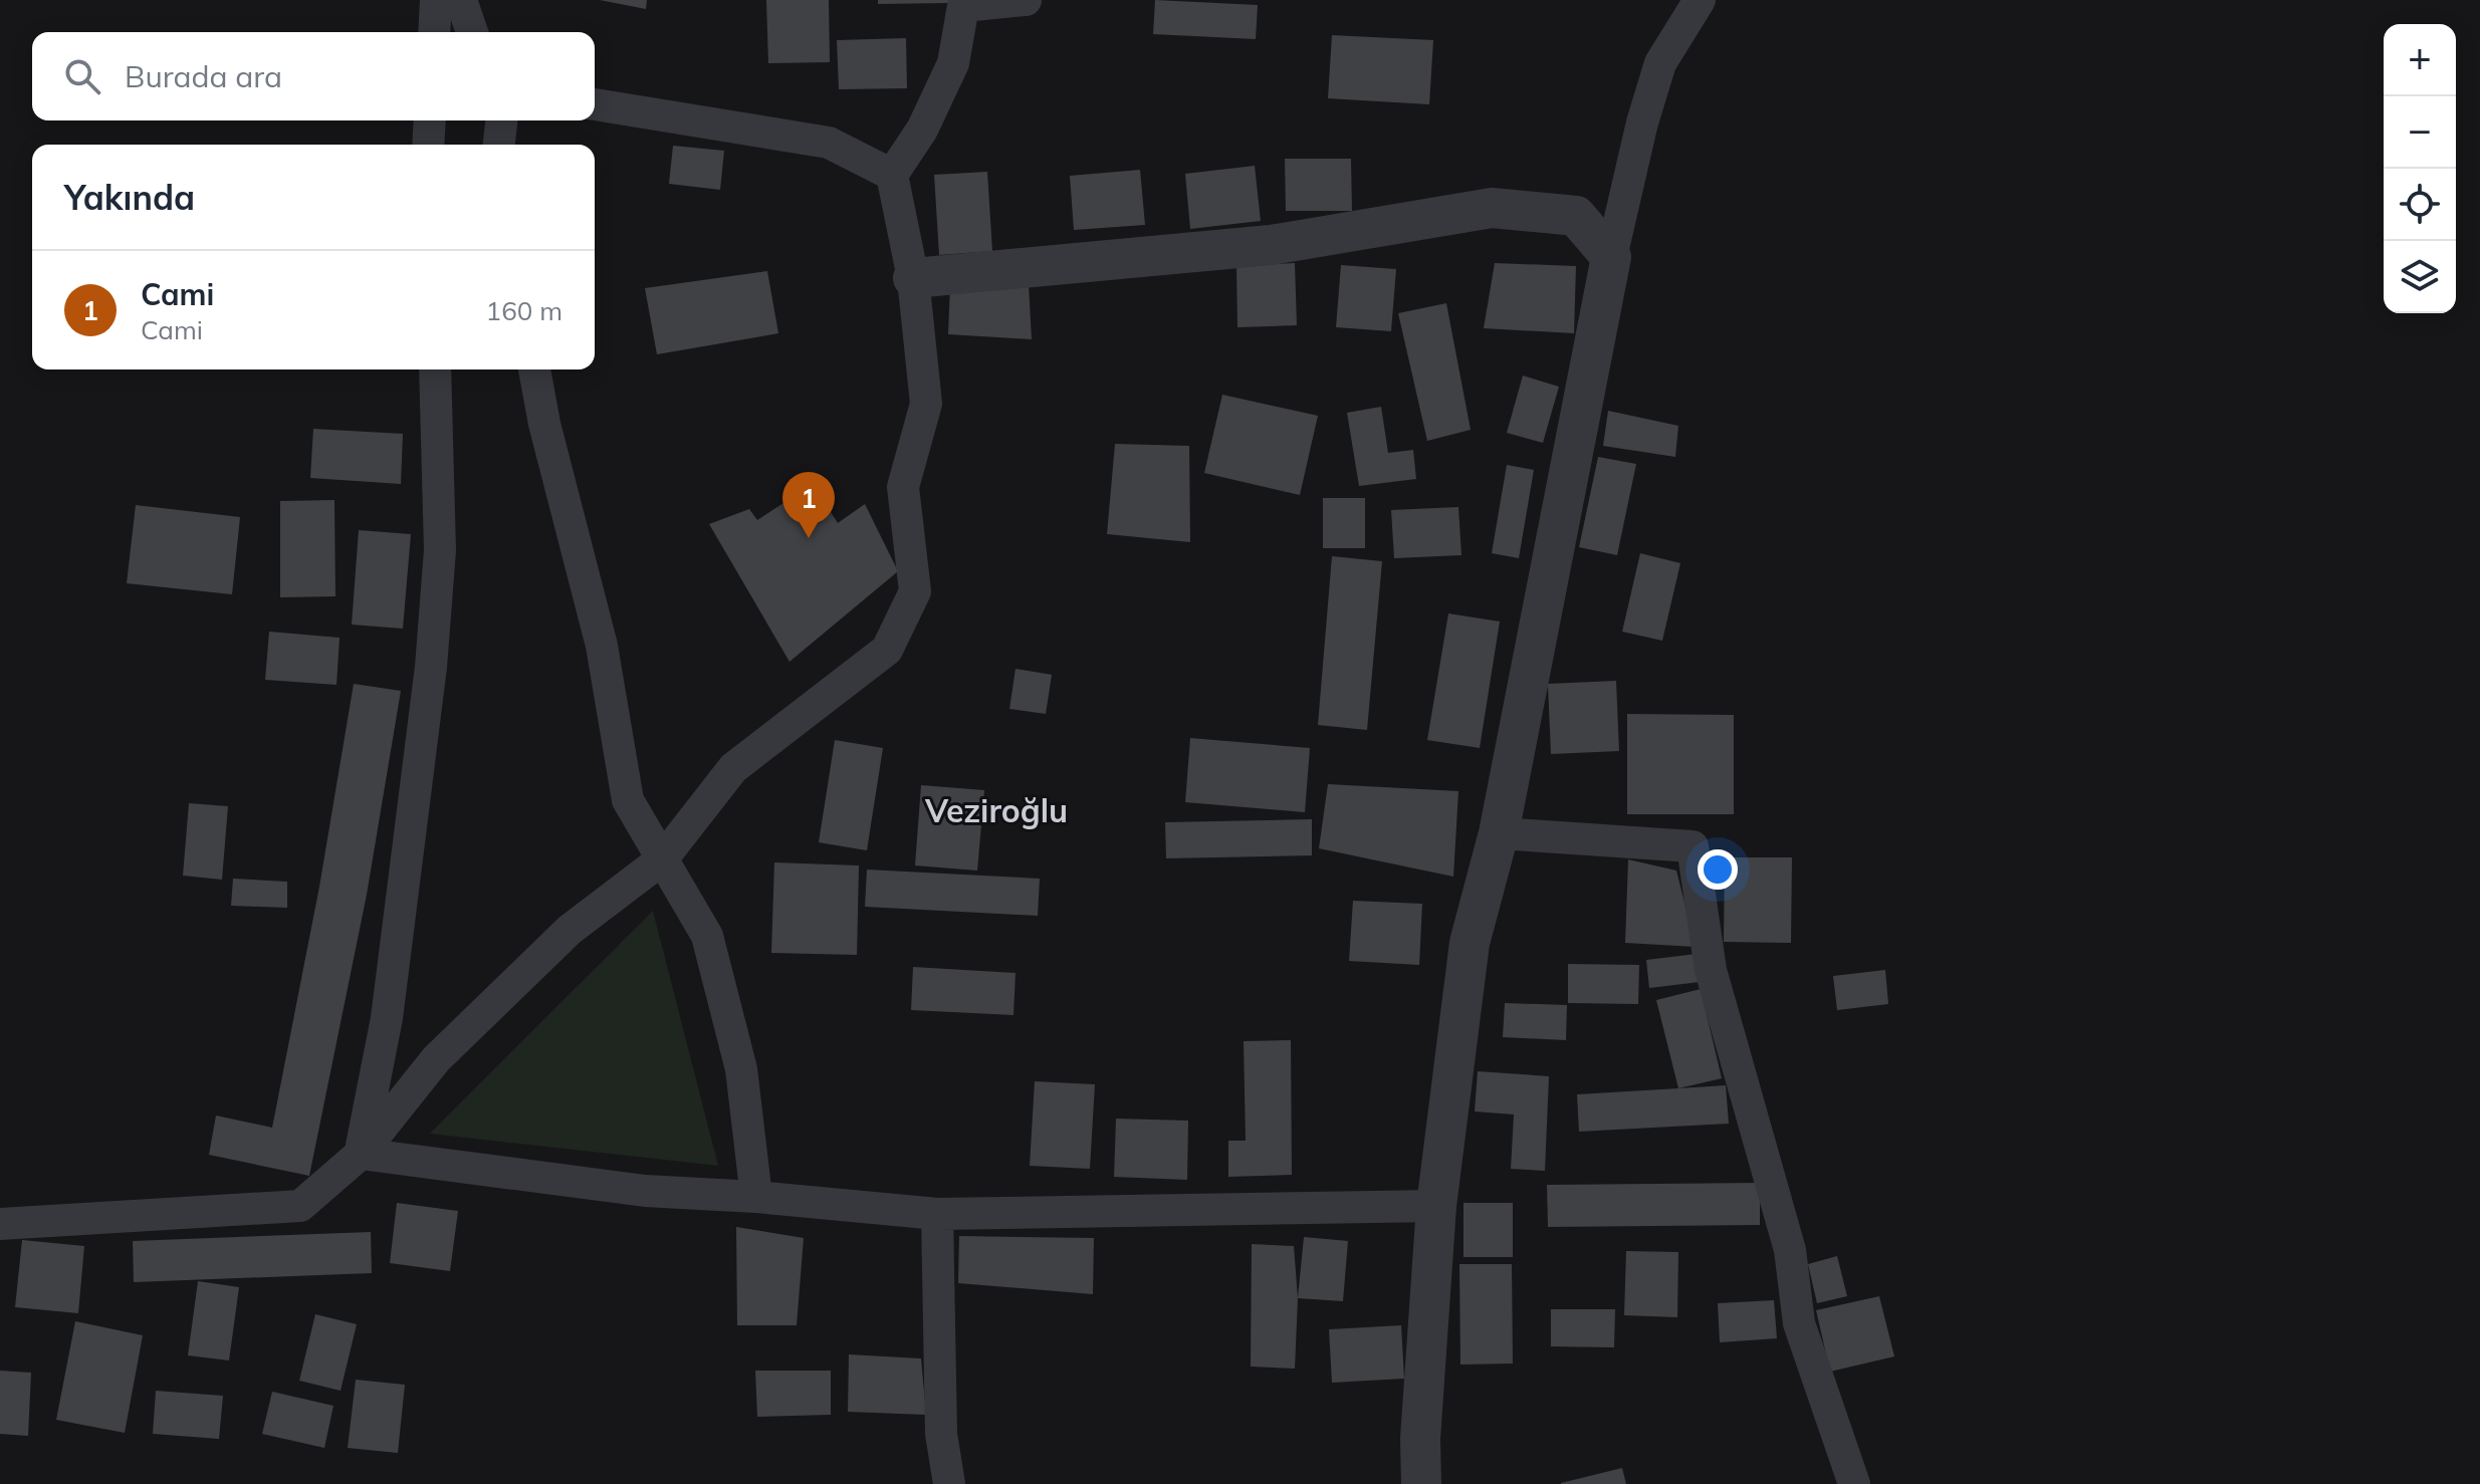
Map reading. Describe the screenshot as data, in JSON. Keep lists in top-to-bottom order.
{
  "districts": ["Veziroğlu"],
  "page": {
    "map_buttons": ["+", "−"],
    "search": "Burada ara",
    "heading": "Yakında",
    "list": [
      {
        "mark": "1",
        "name": "Cami",
        "note": "Cami",
        "value": "160 m"
      }
    ],
    "pins": "1"
  }
}
